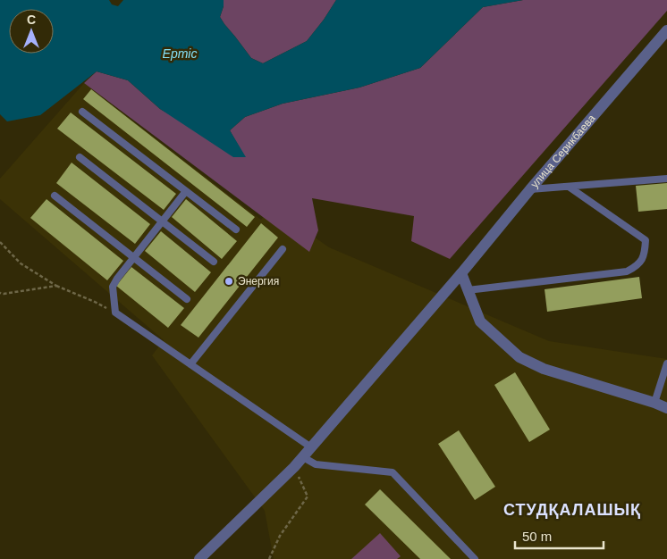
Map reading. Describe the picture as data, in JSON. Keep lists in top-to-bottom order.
{
  "streets": {
    "street": ["улица Серикбаева"]
  },
  "districts": ["СТУДҚАЛАШЫҚ"],
  "water": ["Ертіс"],
  "places": ["Энергия"],
  "scale_bar": "50 m",
  "north": "top"
}
